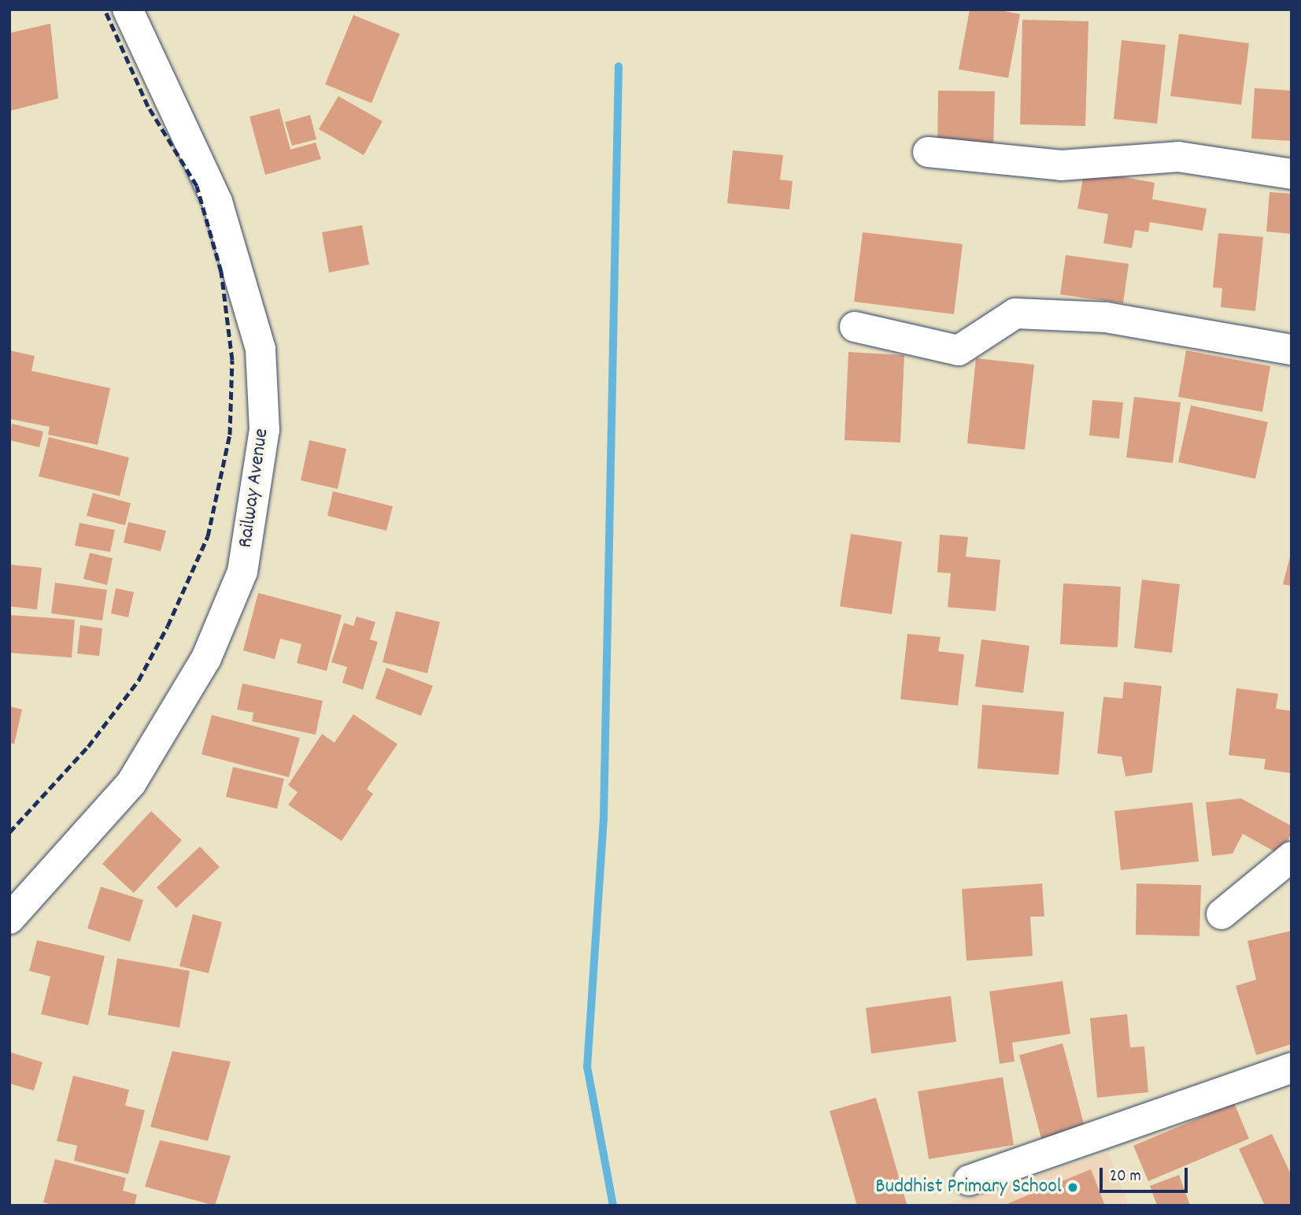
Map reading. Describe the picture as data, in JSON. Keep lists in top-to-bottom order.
{
  "streets": {
    "street": ["Railway Avenue"]
  },
  "places": ["Buddhist Primary School"],
  "scale_bar": "20 m"
}
